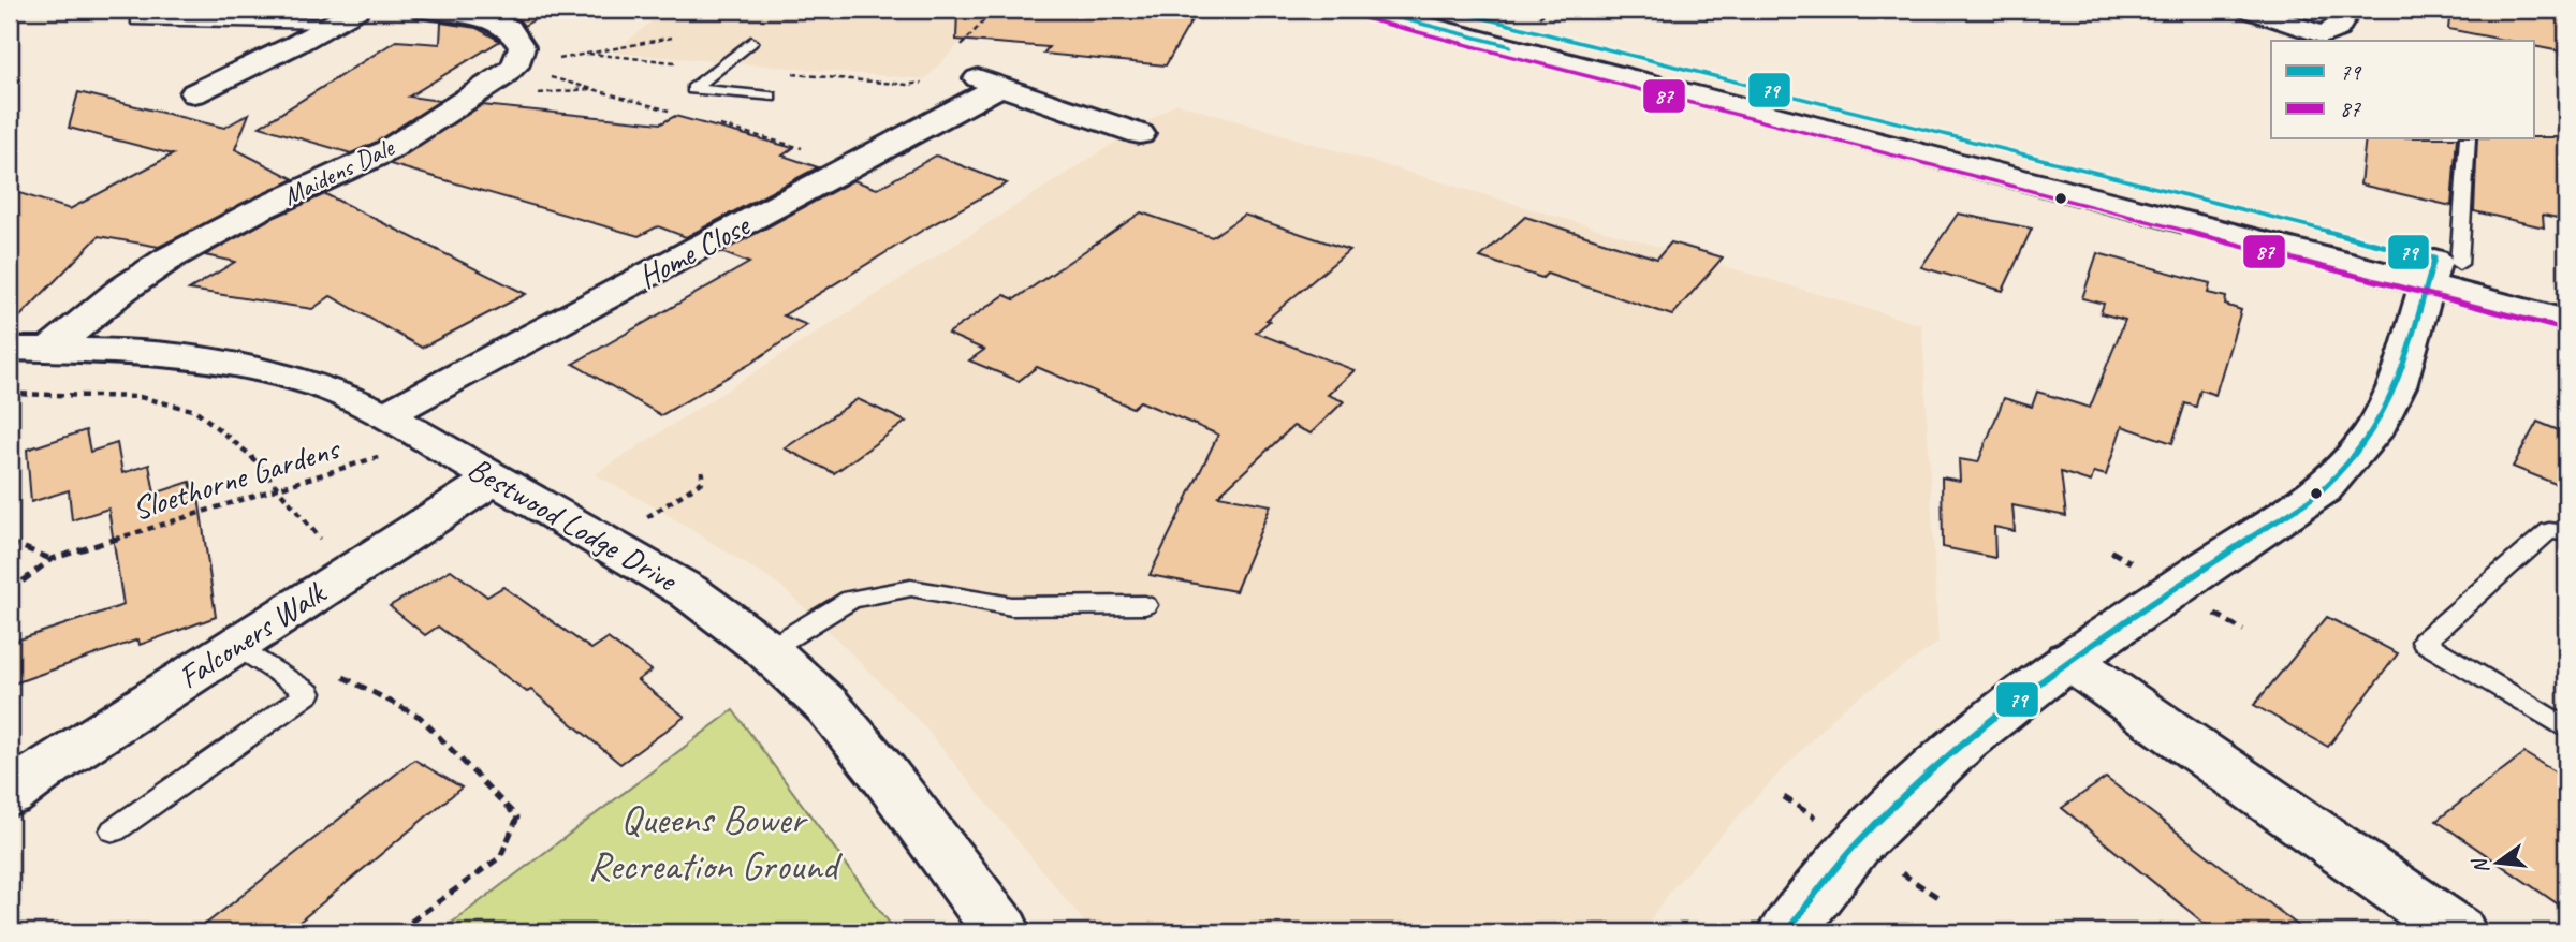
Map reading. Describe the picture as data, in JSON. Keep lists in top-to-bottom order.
{
  "streets": {
    "street": [
      "Maidens Dale",
      "Home Close",
      "Bestwood Lodge Drive",
      "Falconers Walk"
    ],
    "path": ["Sloethorne Gardens"]
  },
  "crossings": [
    ["Maidens Dale", "Bestwood Lodge Drive"],
    ["Home Close", "Bestwood Lodge Drive"],
    ["Sloethorne Gardens", "Bestwood Lodge Drive"],
    ["Bestwood Lodge Drive", "Falconers Walk"]
  ],
  "parks": ["Queens Bower Recreation Ground"],
  "lines": ["transit line 79", "transit line 87"],
  "legend": ["79", "87"],
  "north": "left"
}
